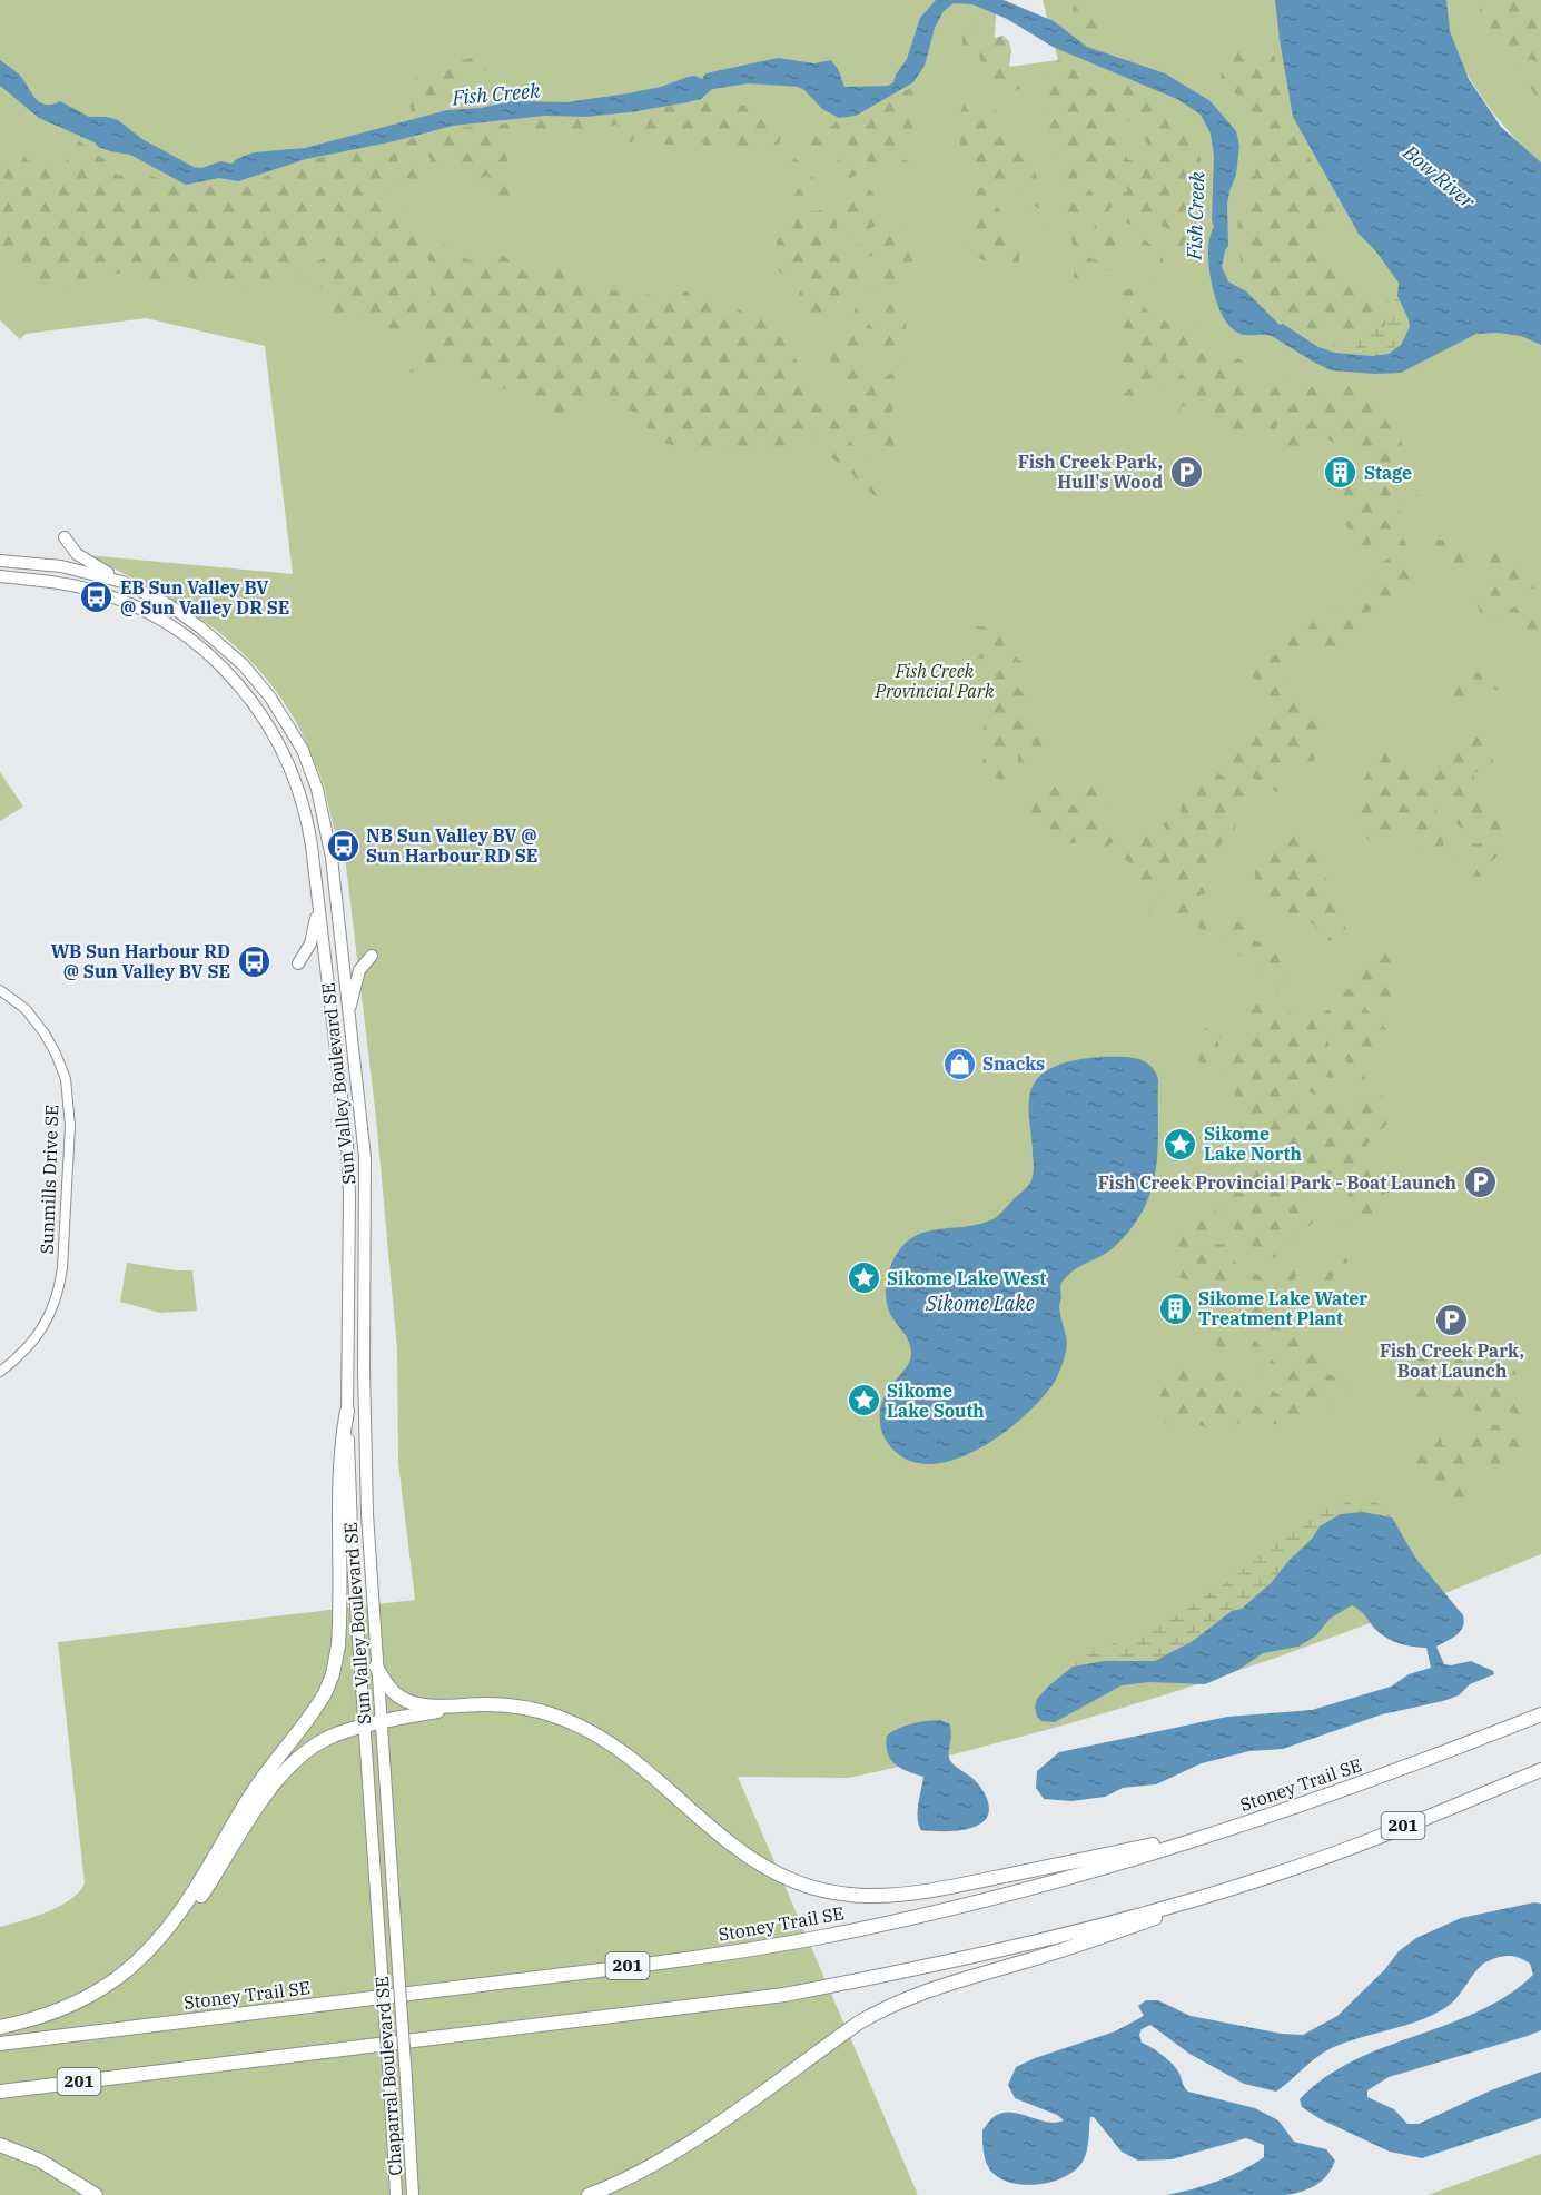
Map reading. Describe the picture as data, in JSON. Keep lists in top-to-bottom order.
{
  "streets": {
    "highway": ["Stoney Trail SE", "201"],
    "main road": ["Sun Valley Boulevard SE", "Chaparral Boulevard SE"],
    "street": ["Sunmills Drive SE"]
  },
  "crossings": [
    ["Sun Valley Boulevard SE", "Chaparral Boulevard SE"]
  ],
  "water": ["Fish Creek", "Bow River", "Sikome Lake"],
  "parks": ["Fish Creek Provincial Park"],
  "places": {
    "parking": ["Fish Creek Park, Hull's Wood", "Fish Creek Provincial Park - Boat Launch", "Fish Creek Park, Boat Launch"],
    "building": ["Stage", "Sikome Lake Water Treatment Plant"],
    "bus stop": ["EB Sun Valley BV @ Sun Valley DR SE", "NB Sun Valley BV @ Sun Harbour RD SE", "WB Sun Harbour RD @ Sun Valley BV SE"],
    "shop": ["Snacks"],
    "place": ["Sikome Lake North", "Sikome Lake West", "Sikome Lake South"]
  }
}
